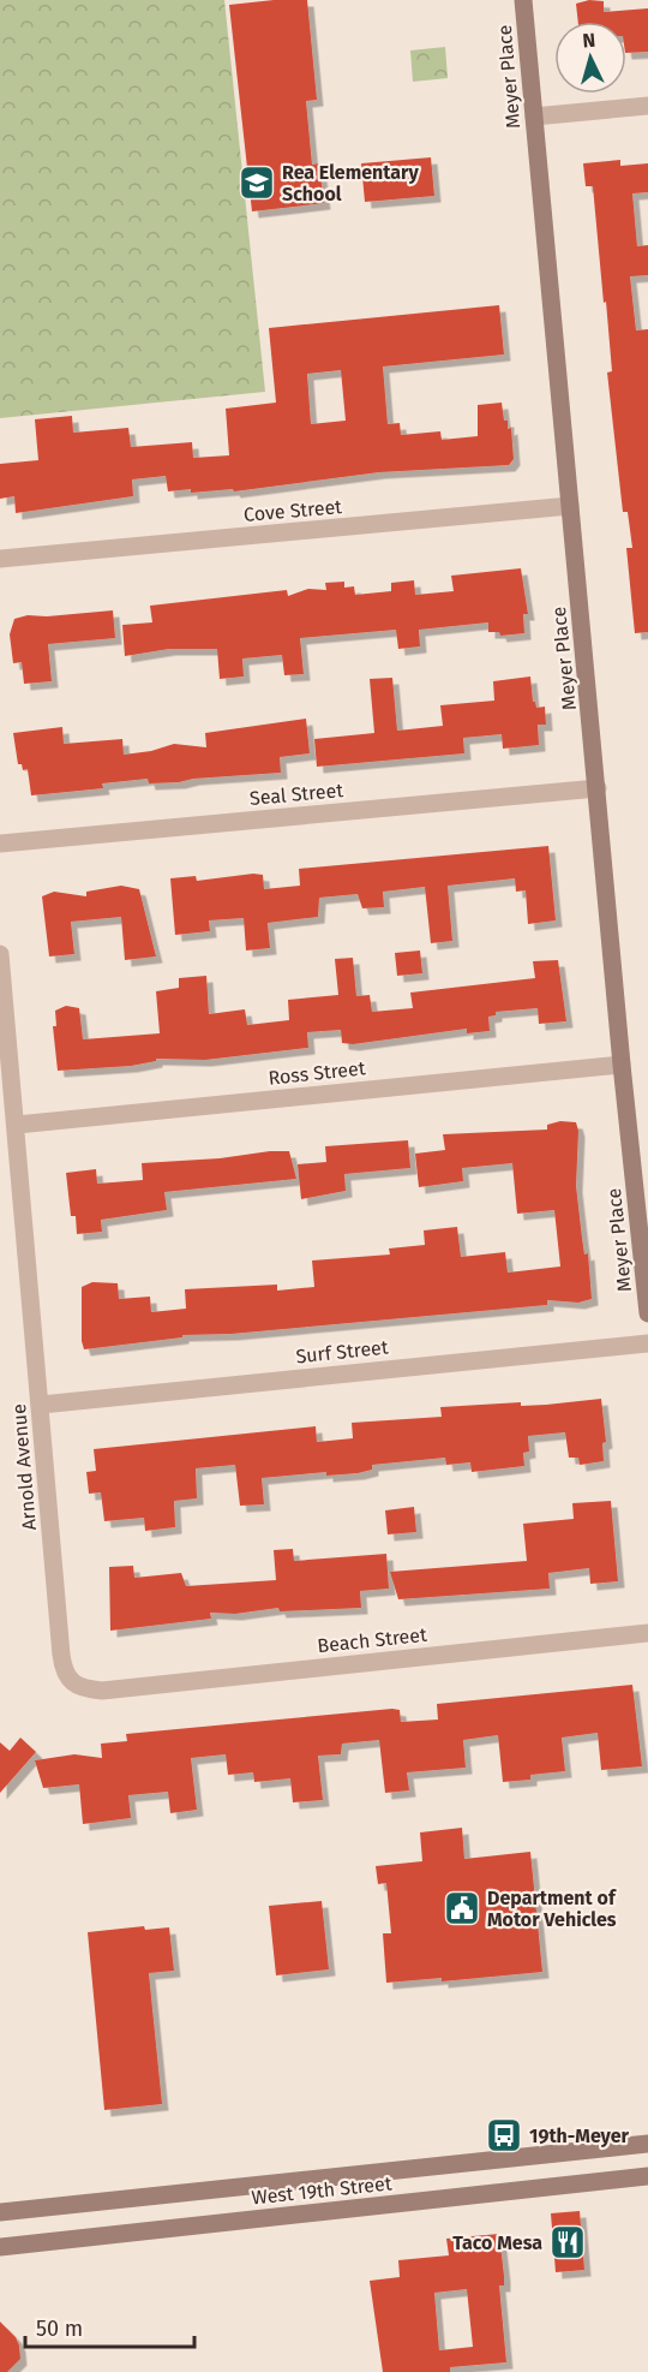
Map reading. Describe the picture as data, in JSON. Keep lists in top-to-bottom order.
{
  "streets": {
    "street": [
      "Meyer Place",
      "Cove Street",
      "Seal Street",
      "Ross Street",
      "Surf Street",
      "Arnold Avenue",
      "Beach Street",
      "West 19th Street"
    ]
  },
  "crossings": [
    ["Meyer Place", "Cove Street"],
    ["Meyer Place", "Seal Street"],
    ["Meyer Place", "Ross Street"],
    ["Ross Street", "Arnold Avenue"],
    ["Surf Street", "Arnold Avenue"],
    ["Arnold Avenue", "Beach Street"]
  ],
  "places": {
    "school or university": ["Rea Elementary School"],
    "public building": ["Department of Motor Vehicles"],
    "bus stop": ["19th-Meyer"],
    "restaurant": ["Taco Mesa"]
  },
  "scale_bar": "50 m",
  "north": "top"
}
